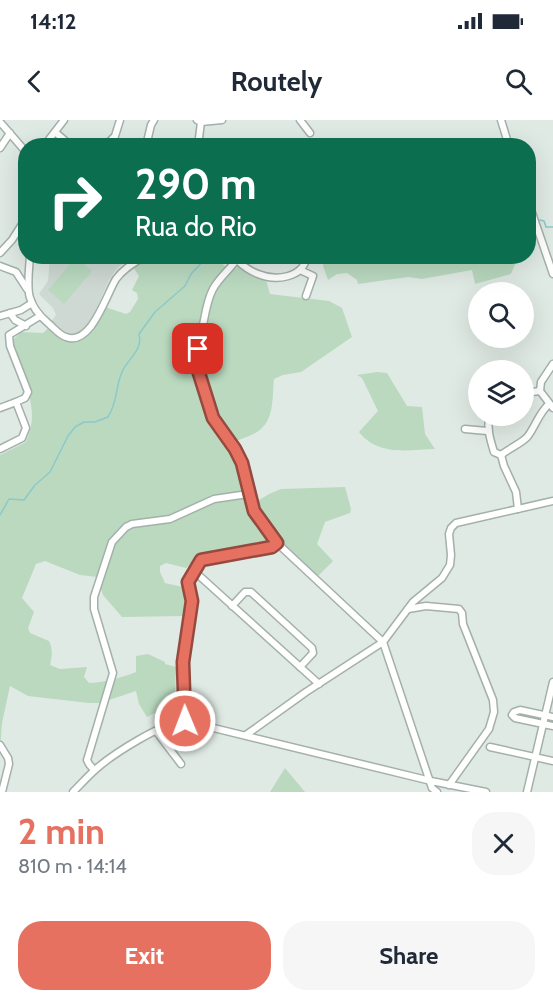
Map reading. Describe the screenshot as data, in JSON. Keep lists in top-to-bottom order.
{
  "page": {
    "status": "14:12",
    "header": "Routely",
    "turn": ["290 m", "Rua do Rio"],
    "heading": ["2 min", "810 m · 14:14"],
    "buttons": ["Exit", "Share"]
  }
}
